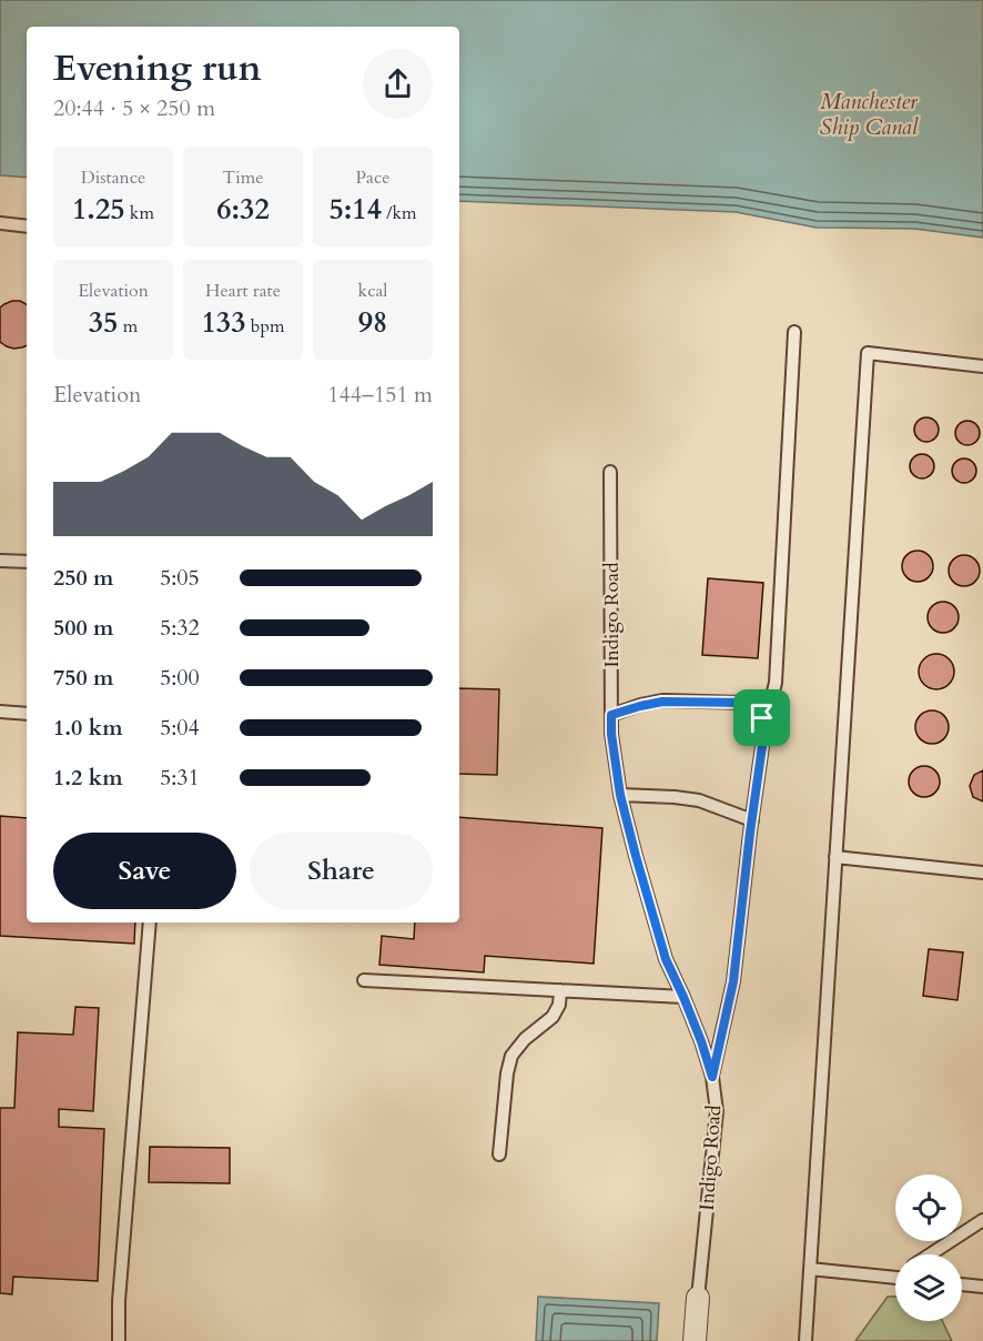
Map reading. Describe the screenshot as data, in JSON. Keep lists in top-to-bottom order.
{
  "streets": {
    "street": ["Indigo Road"]
  },
  "water": ["Manchester Ship Canal"],
  "page": {
    "heading": ["Evening run", "20:44 · 5 × 250 m"],
    "stats": [
      ["Distance", "1.25 km"],
      ["Time", "6:32"],
      ["Pace", "5:14 /km"],
      ["Elevation", "35 m"],
      ["Heart rate", "133 bpm"],
      ["kcal", "98"]
    ],
    "chart": ["Elevation", "144–151 m"],
    "list": [
      {
        "name": "250 m",
        "note": "5:05"
      },
      {
        "name": "500 m",
        "note": "5:32"
      },
      {
        "name": "750 m",
        "note": "5:00"
      },
      {
        "name": "1.0 km",
        "note": "5:04"
      },
      {
        "name": "1.2 km",
        "note": "5:31"
      }
    ],
    "buttons": ["Save", "Share"]
  }
}
